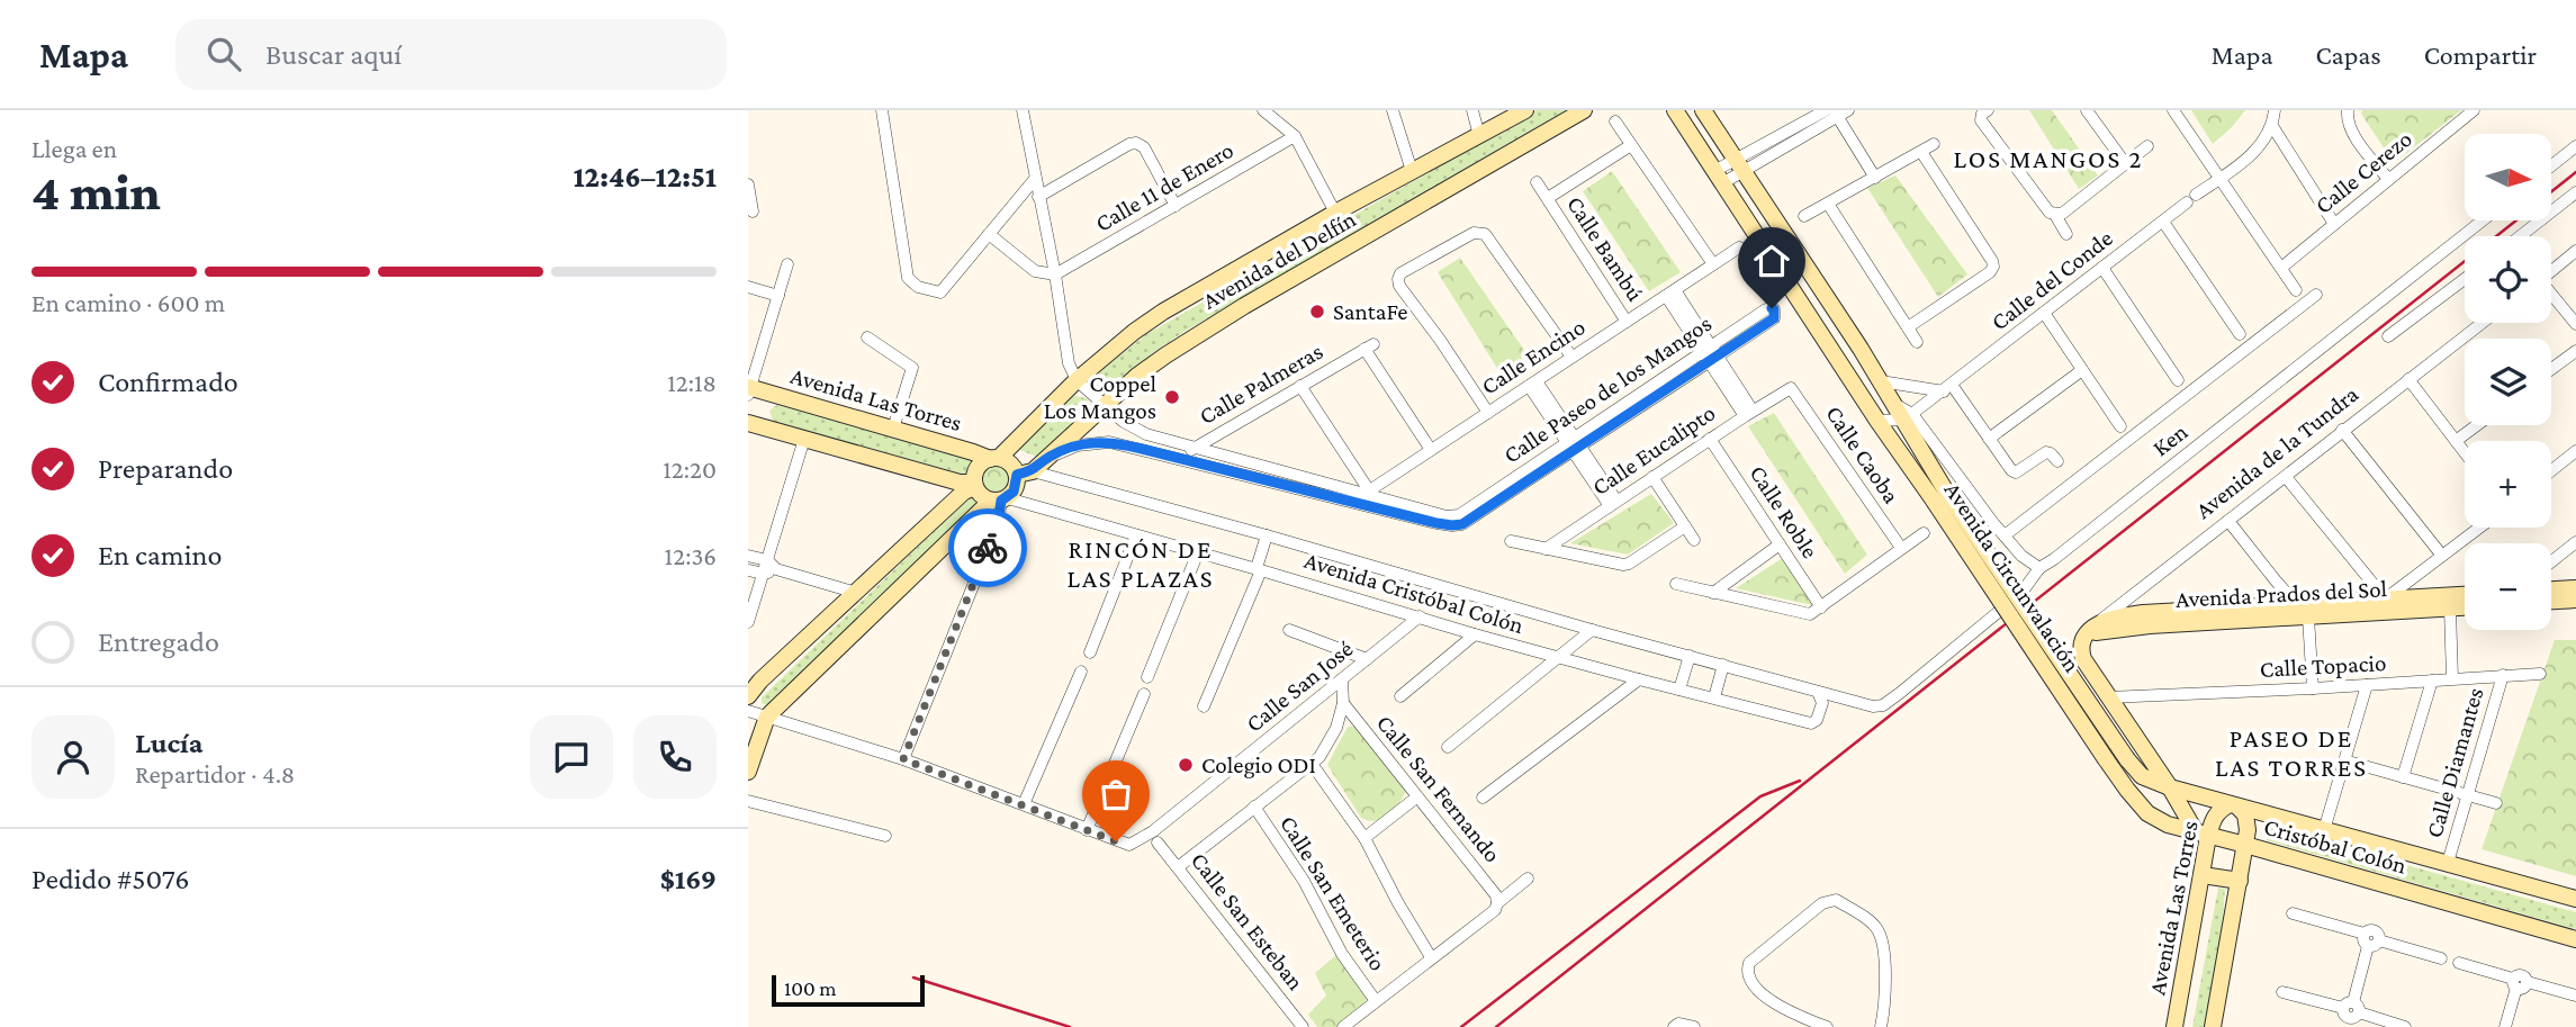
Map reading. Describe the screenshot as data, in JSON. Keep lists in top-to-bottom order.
{
  "streets": {
    "street": [
      "Calle Cerezo",
      "Calle 11 de Enero",
      "Calle Bambú",
      "Avenida del Delfín",
      "Calle del Conde",
      "Calle Encino",
      "Calle Palmeras",
      "Calle Paseo de los Mangos",
      "Avenida Las Torres",
      "Ken",
      "Calle Eucalipto",
      "Avenida de la Tundra",
      "Calle Caoba",
      "Calle Roble",
      "Avenida Circunvalación",
      "Avenida Cristóbal Colón",
      "Avenida Prados del Sol",
      "Calle Topacio",
      "Calle San José",
      "Calle Diamantes",
      "Calle San Fernando",
      "Cristóbal Colón",
      "Calle San Emeterio",
      "Calle San Esteban"
    ]
  },
  "crossings": [
    ["Calle Bambú", "Calle Encino"],
    ["Avenida del Delfín", "Calle Paseo de los Mangos"],
    ["Avenida del Delfín", "Avenida Las Torres"],
    ["Avenida del Delfín", "Avenida Cristóbal Colón"],
    ["Calle Encino", "Calle Palmeras"],
    ["Calle Encino", "Calle Paseo de los Mangos"],
    ["Calle Palmeras", "Calle Paseo de los Mangos"],
    ["Avenida Las Torres", "Avenida Cristóbal Colón"],
    ["Avenida Las Torres", "Cristóbal Colón"],
    ["Ken", "Avenida Cristóbal Colón"],
    ["Calle Eucalipto", "Calle Caoba"],
    ["Calle Eucalipto", "Calle Roble"],
    ["Avenida de la Tundra", "Avenida Prados del Sol"],
    ["Avenida Circunvalación", "Cristóbal Colón"],
    ["Avenida Cristóbal Colón", "Calle San José"],
    ["Calle Topacio", "Calle Diamantes"],
    ["Calle Diamantes", "Cristóbal Colón"]
  ],
  "districts": ["LOS MANGOS 2", "RINCÓN DE LAS PLAZAS", "PASEO DE LAS TORRES"],
  "places": ["SantaFe", "Coppel Los Mangos", "Colegio ODI"],
  "scale_bar": "100 m",
  "north": "right",
  "page": {
    "header": "Mapa",
    "search": "Buscar aquí",
    "nav": ["Mapa", "Capas", "Compartir"],
    "heading": ["4 min", "Llega en", "12:46–12:51"],
    "panel": [
      "Lucía",
      "Repartidor · 4.8",
      "Pedido #5076",
      "$169"
    ],
    "map_buttons": ["+", "−"],
    "bar": "En camino · 600 m",
    "list": [
      ["Confirmado", "12:18"],
      ["Preparando", "12:20"],
      ["En camino", "12:36"],
      "Entregado"
    ],
    "scale": "100 m"
  }
}
